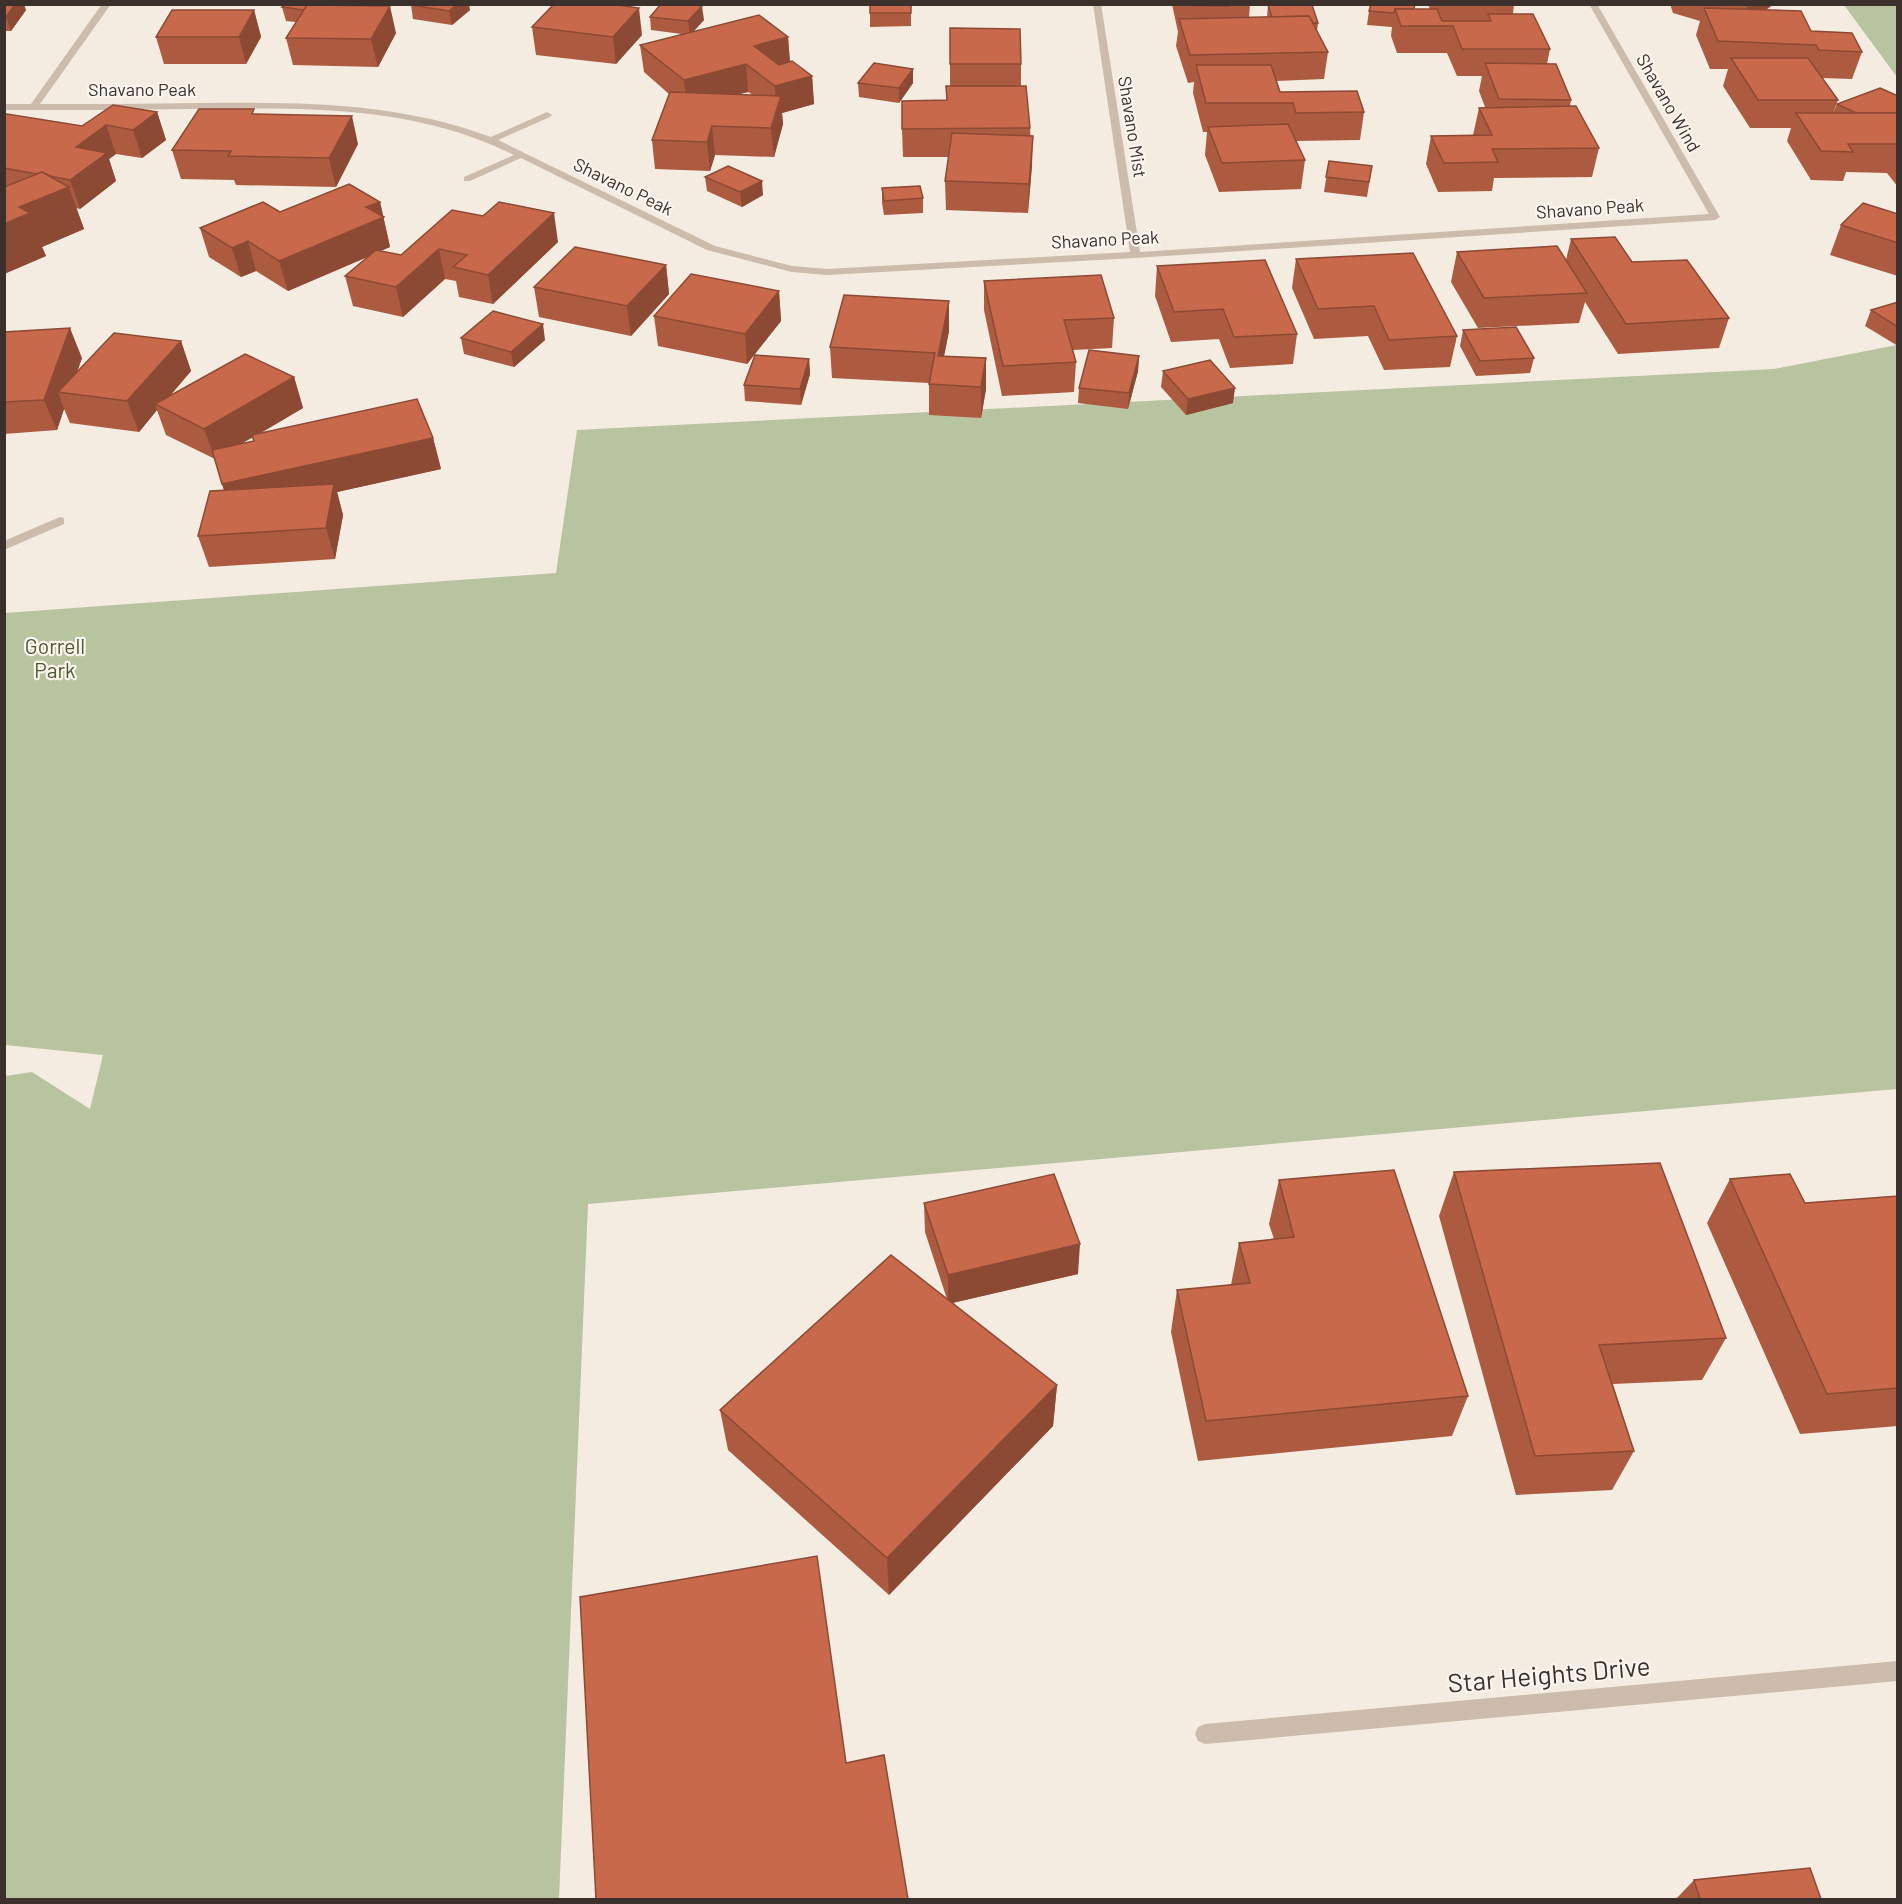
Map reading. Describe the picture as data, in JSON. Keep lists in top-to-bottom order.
{
  "streets": {
    "street": [
      "Shavano Peak",
      "Shavano Wind",
      "Shavano Mist",
      "Star Heights Drive"
    ]
  },
  "crossings": [
    ["Shavano Peak", "Shavano Wind"],
    ["Shavano Peak", "Shavano Mist"]
  ],
  "parks": ["Gorrell Park"]
}
